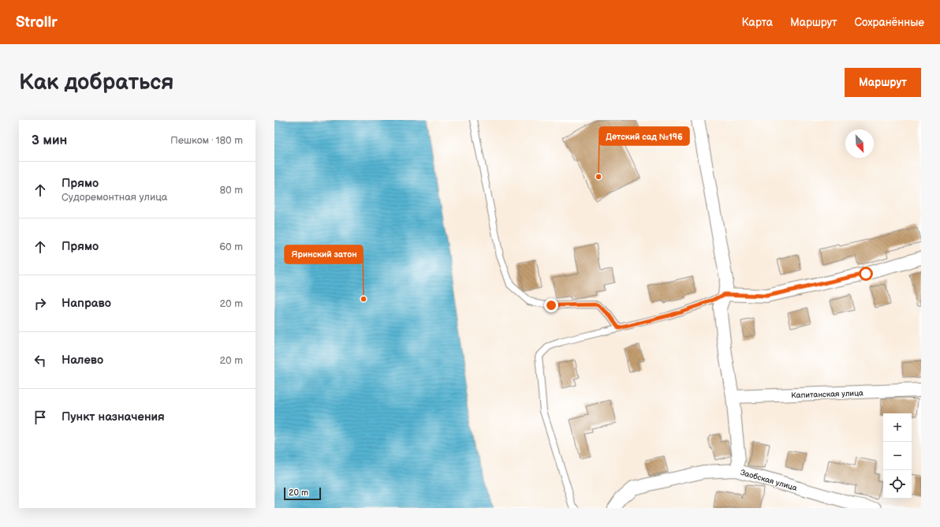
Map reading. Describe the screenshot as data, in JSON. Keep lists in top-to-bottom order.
{
  "streets": {
    "street": ["Капитанская улица", "Заобская улица"]
  },
  "places": ["Детский сад №196", "Яринский затон"],
  "scale_bar": "20 m",
  "north": "bottom right",
  "page": {
    "header": "Strollr",
    "nav": ["Карта", "Маршрут", "Сохранённые"],
    "buttons": "Маршрут",
    "title": "Как добраться",
    "heading": ["3 мин", "Пешком · 180 m"],
    "list": [
      ["Прямо", "Судоремонтная улица", "80 m"],
      ["Прямо", "60 m"],
      ["Направо", "20 m"],
      ["Налево", "20 m"],
      "Пункт назначения"
    ],
    "map_buttons": ["+", "−"],
    "scale": "20 m"
  }
}
